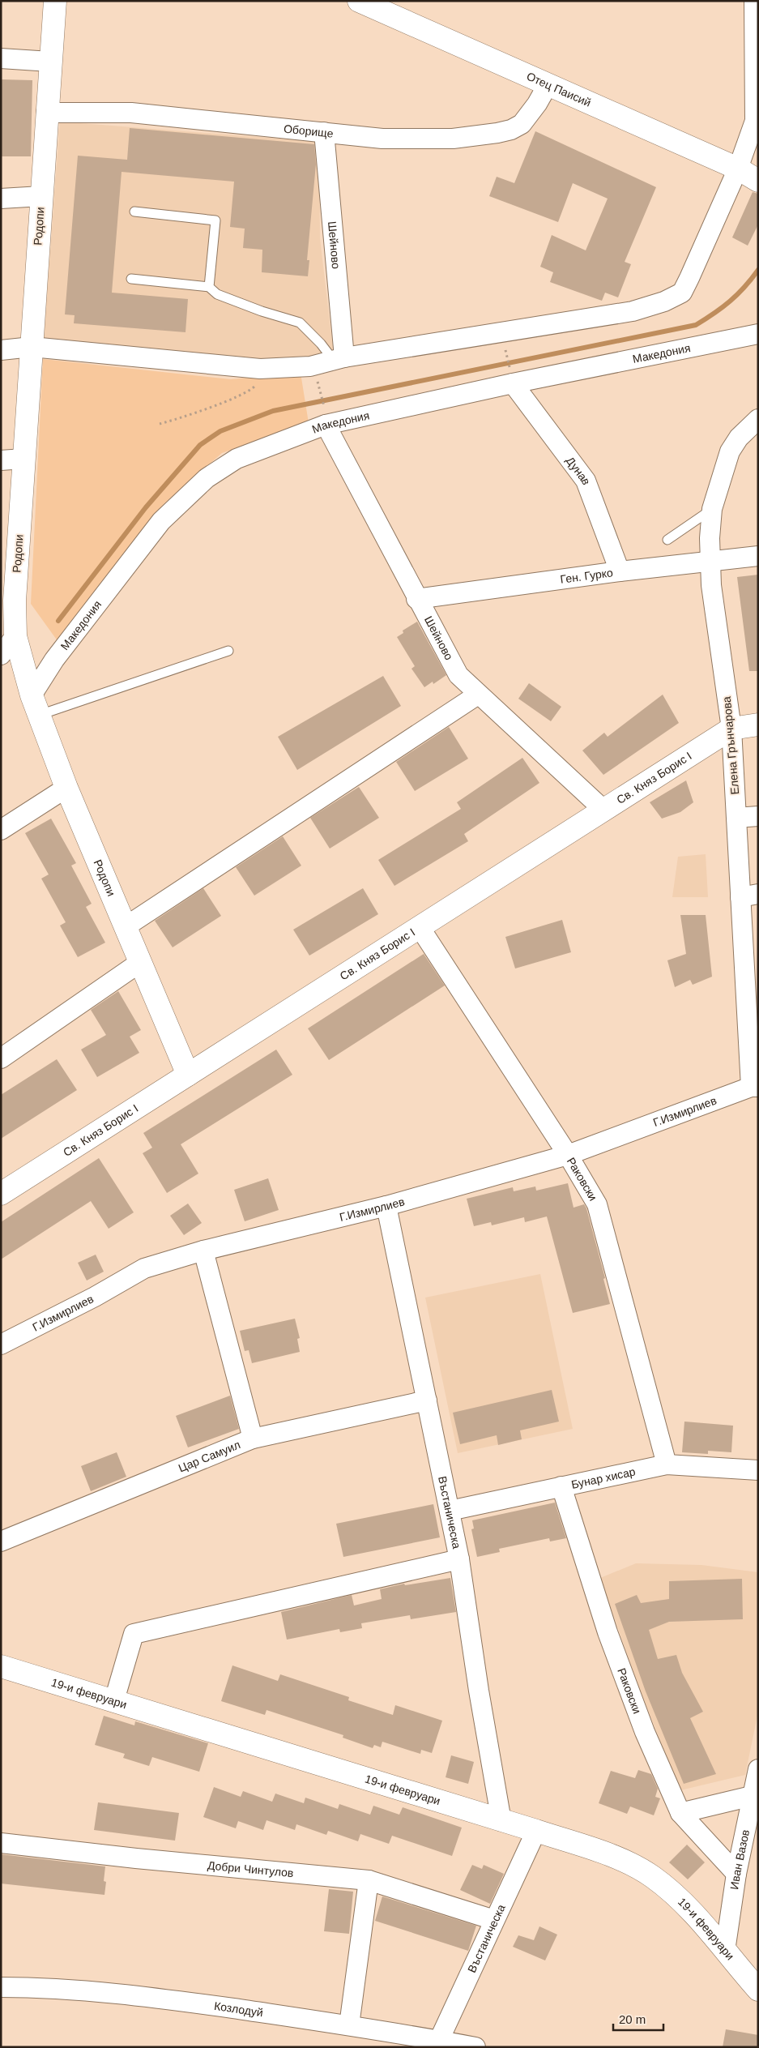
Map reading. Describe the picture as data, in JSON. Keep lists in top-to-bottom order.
{
  "streets": {
    "street": [
      "Отец Паисий",
      "Оборище",
      "Родопи",
      "Шейново",
      "Македония",
      "Дунав",
      "Ген. Гурко",
      "Елена Грънчарова",
      "Св. Княз Борис I",
      "Г.Измирлиев",
      "Раковски",
      "Цар Самуил",
      "Бунар хисар",
      "Въстаническа",
      "19-и февруари",
      "Иван Вазов",
      "Добри Чинтулов",
      "Козлодуй"
    ]
  },
  "crossings": [
    ["Отец Паисий", "Оборище"],
    ["Оборище", "Родопи"],
    ["Оборище", "Шейново"],
    ["Родопи", "Македония"],
    ["Родопи", "Св. Княз Борис I"],
    ["Шейново", "Македония"],
    ["Шейново", "Ген. Гурко"],
    ["Шейново", "Св. Княз Борис I"],
    ["Македония", "Дунав"],
    ["Дунав", "Ген. Гурко"],
    ["Ген. Гурко", "Елена Грънчарова"],
    ["Елена Грънчарова", "Св. Княз Борис I"],
    ["Елена Грънчарова", "Г.Измирлиев"],
    ["Св. Княз Борис I", "Раковски"],
    ["Г.Измирлиев", "Раковски"],
    ["Г.Измирлиев", "Въстаническа"],
    ["Раковски", "Бунар хисар"],
    ["Раковски", "Иван Вазов"],
    ["Цар Самуил", "Въстаническа"],
    ["Бунар хисар", "Въстаническа"],
    ["Въстаническа", "19-и февруари"],
    ["Въстаническа", "Добри Чинтулов"],
    ["Въстаническа", "Козлодуй"],
    ["19-и февруари", "Иван Вазов"]
  ],
  "scale_bar": "20 m"
}
